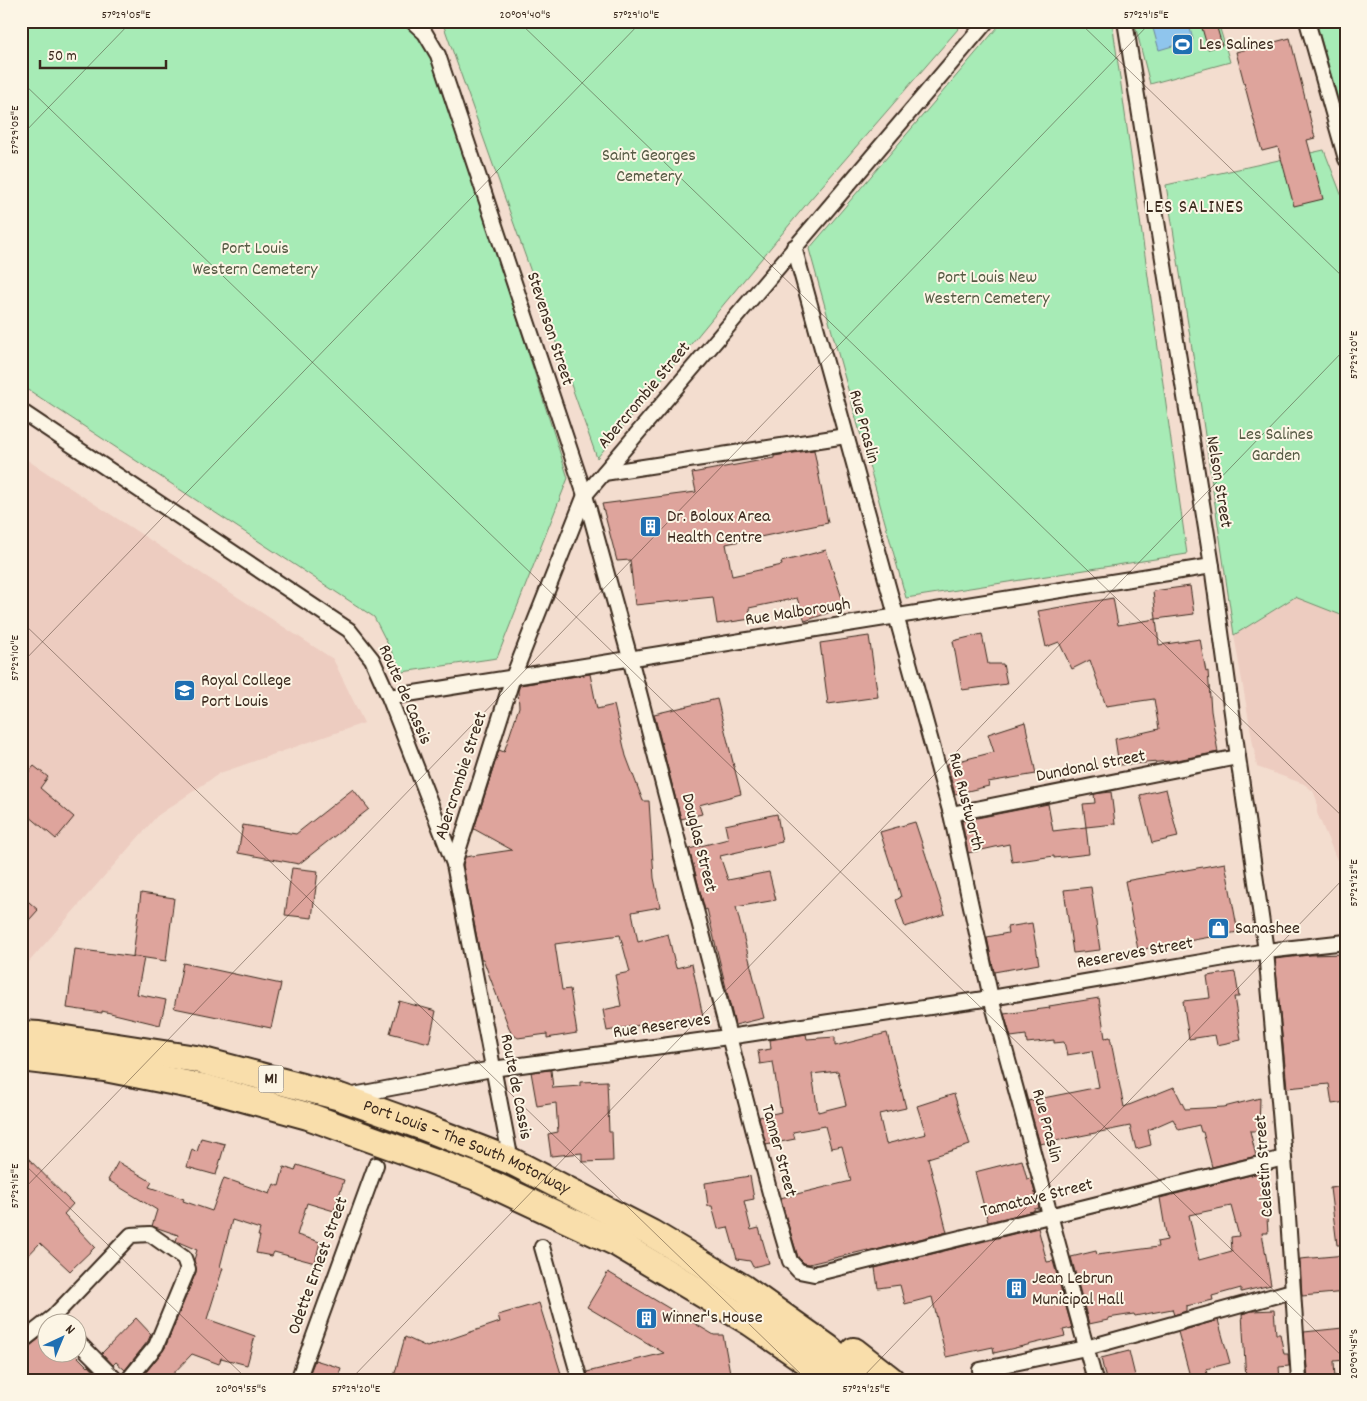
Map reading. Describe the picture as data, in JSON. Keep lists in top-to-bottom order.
{
  "streets": {
    "highway": ["M1", "Port Louis – The South Motorway"],
    "street": [
      "Stevenson Street",
      "Abercrombie Street",
      "Rue Praslin",
      "Nelson Street",
      "Rue Malborough",
      "Route de Cassis",
      "Dundonal Street",
      "Rue Rustworth",
      "Douglas Street",
      "Resereves Street",
      "Rue Resereves",
      "Tanner Street",
      "Celestin Street",
      "Tamatave Street",
      "Odette Ernest Street"
    ]
  },
  "crossings": [
    ["Stevenson Street", "Abercrombie Street"],
    ["Stevenson Street", "Rue Malborough"],
    ["Stevenson Street", "Douglas Street"],
    ["Abercrombie Street", "Rue Praslin"],
    ["Abercrombie Street", "Rue Malborough"],
    ["Abercrombie Street", "Route de Cassis"],
    ["Rue Praslin", "Rue Malborough"],
    ["Rue Praslin", "Rue Rustworth"],
    ["Rue Praslin", "Resereves Street"],
    ["Rue Praslin", "Rue Resereves"],
    ["Rue Praslin", "Tamatave Street"],
    ["Nelson Street", "Rue Malborough"],
    ["Nelson Street", "Dundonal Street"],
    ["Nelson Street", "Resereves Street"],
    ["Nelson Street", "Celestin Street"],
    ["Rue Malborough", "Route de Cassis"],
    ["Rue Malborough", "Rue Rustworth"],
    ["Rue Malborough", "Douglas Street"],
    ["Route de Cassis", "Rue Resereves"],
    ["Route de Cassis", "Port Louis – The South Motorway"],
    ["Dundonal Street", "Rue Rustworth"],
    ["Rue Rustworth", "Resereves Street"],
    ["Rue Rustworth", "Rue Resereves"],
    ["Douglas Street", "Rue Resereves"],
    ["Douglas Street", "Tanner Street"],
    ["Resereves Street", "Rue Resereves"],
    ["Resereves Street", "Celestin Street"],
    ["Rue Resereves", "Port Louis – The South Motorway"],
    ["Rue Resereves", "Tanner Street"],
    ["Tanner Street", "Tamatave Street"],
    ["Celestin Street", "Tamatave Street"]
  ],
  "districts": ["LES SALINES"],
  "parks": [
    "Saint Georges Cemetery",
    "Port Louis Western Cemetery",
    "Port Louis New Western Cemetery",
    "Les Salines Garden"
  ],
  "places": {
    "sports": ["Les Salines"],
    "building": ["Dr. Boloux Area Health Centre", "Jean Lebrun Municipal Hall", "Winner's House"],
    "school or university": ["Royal College Port Louis"],
    "shop": ["Sanashee"]
  },
  "scale_bar": "50 m",
  "north": "top right",
  "coordinates": [
    "57°29'05\"E",
    "20°09'40\"S",
    "57°29'10\"E",
    "57°29'15\"E",
    "57°29'20\"E",
    "57°29'25\"E",
    "20°09'45\"S",
    "20°09'55\"S"
  ]
}
